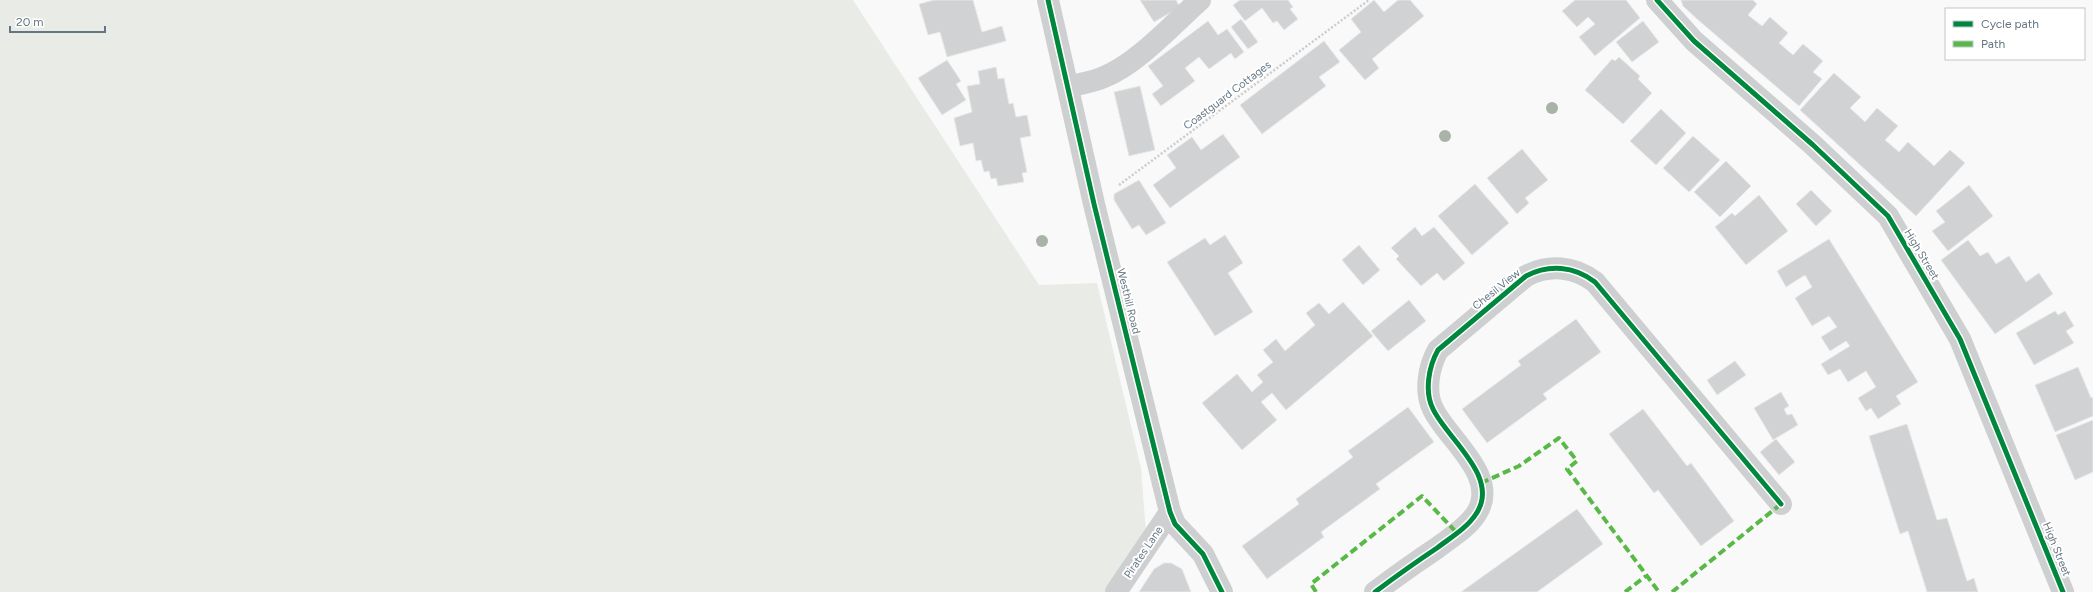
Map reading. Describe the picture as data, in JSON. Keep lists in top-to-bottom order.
{
  "streets": {
    "street": [
      "High Street",
      "Chesil View",
      "Westhill Road",
      "Pirates Lane"
    ],
    "path": ["Coastguard Cottages"]
  },
  "crossings": [
    ["Coastguard Cottages", "Westhill Road"],
    ["Westhill Road", "Pirates Lane"]
  ],
  "legend": ["Cycle path", "Path"],
  "scale_bar": "20 m"
}
